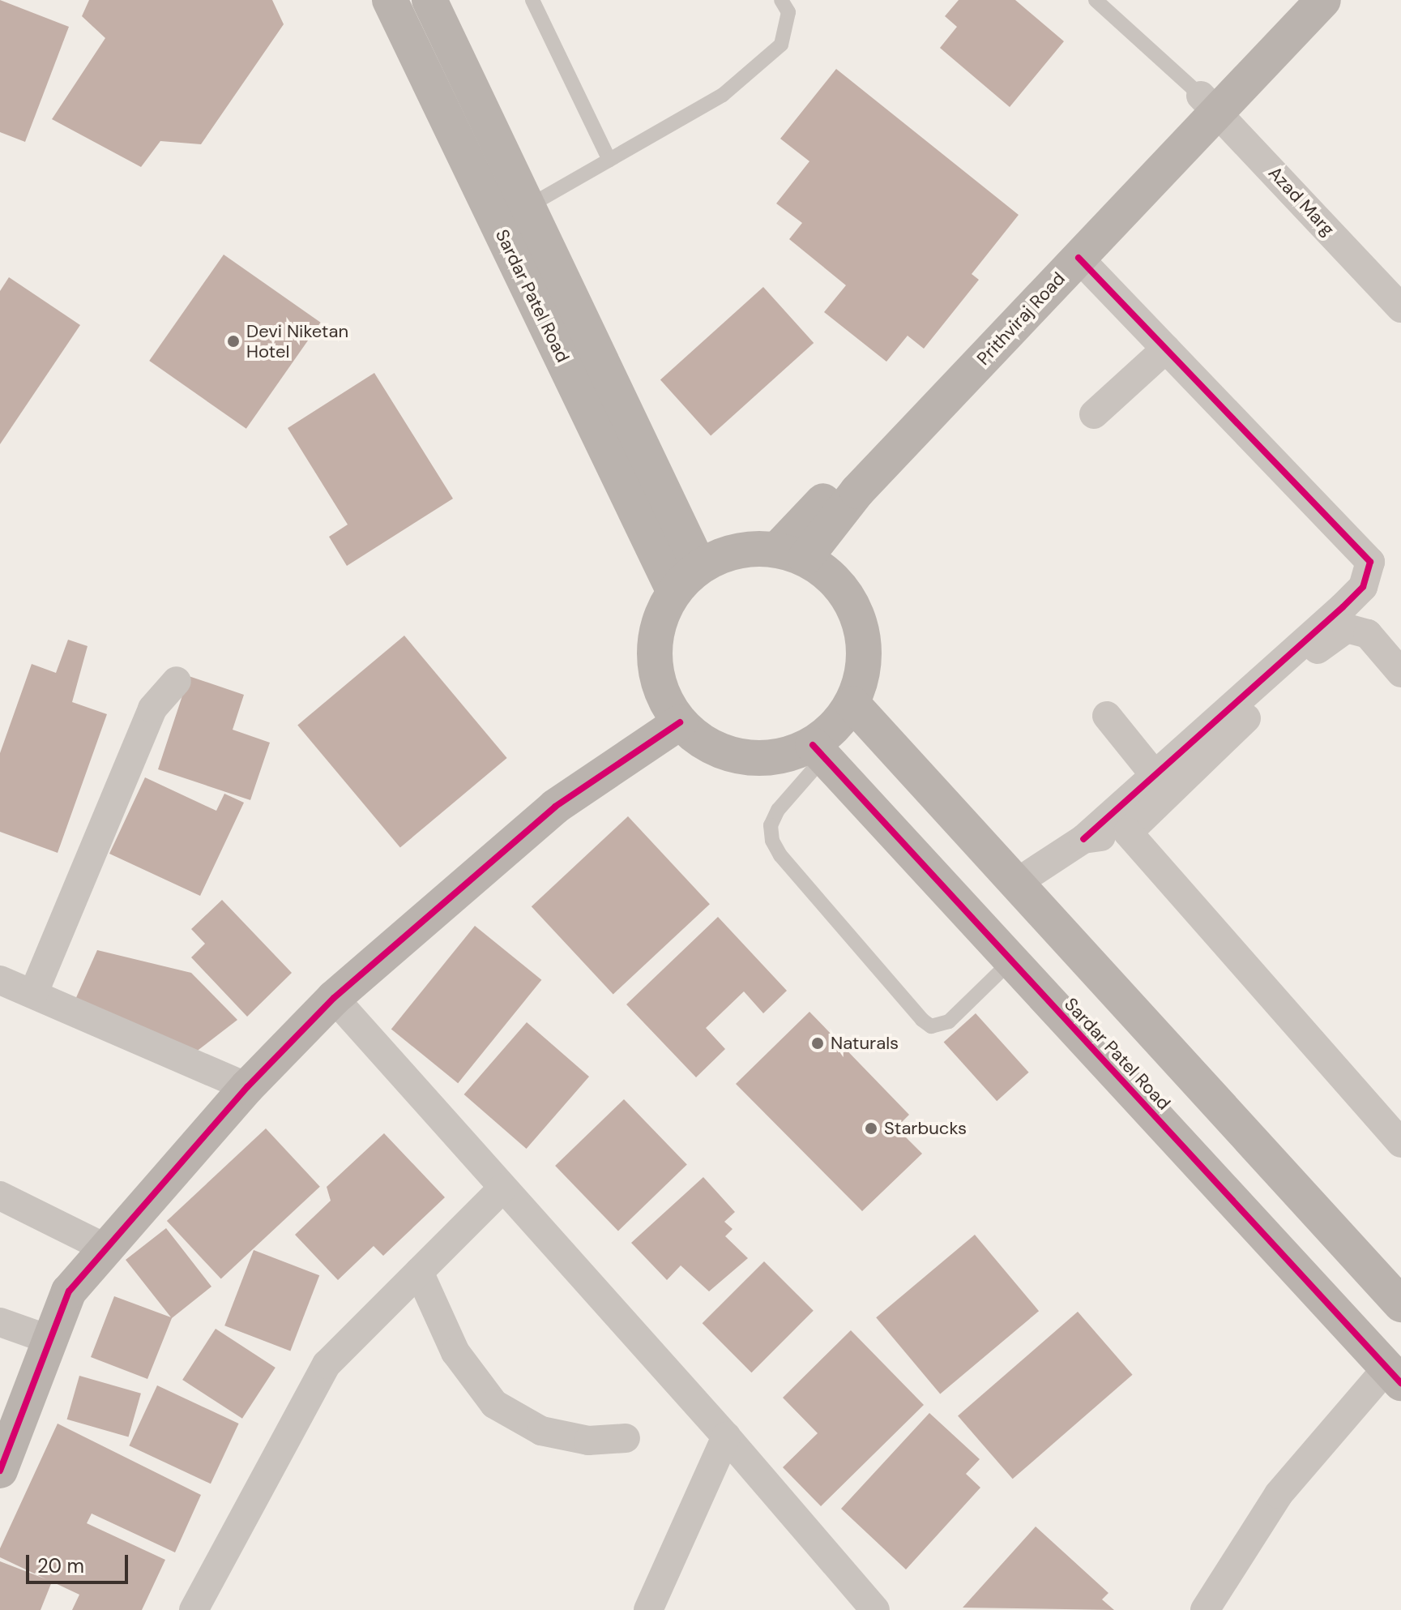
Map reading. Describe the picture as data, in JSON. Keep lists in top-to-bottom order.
{
  "streets": {
    "street": ["Azad Marg", "Sardar Patel Road", "Prithviraj Road"]
  },
  "crossings": [
    ["Azad Marg", "Prithviraj Road"],
    ["Sardar Patel Road", "Prithviraj Road"]
  ],
  "places": ["Devi Niketan Hotel", "Naturals", "Starbucks"],
  "scale_bar": "20 m"
}
